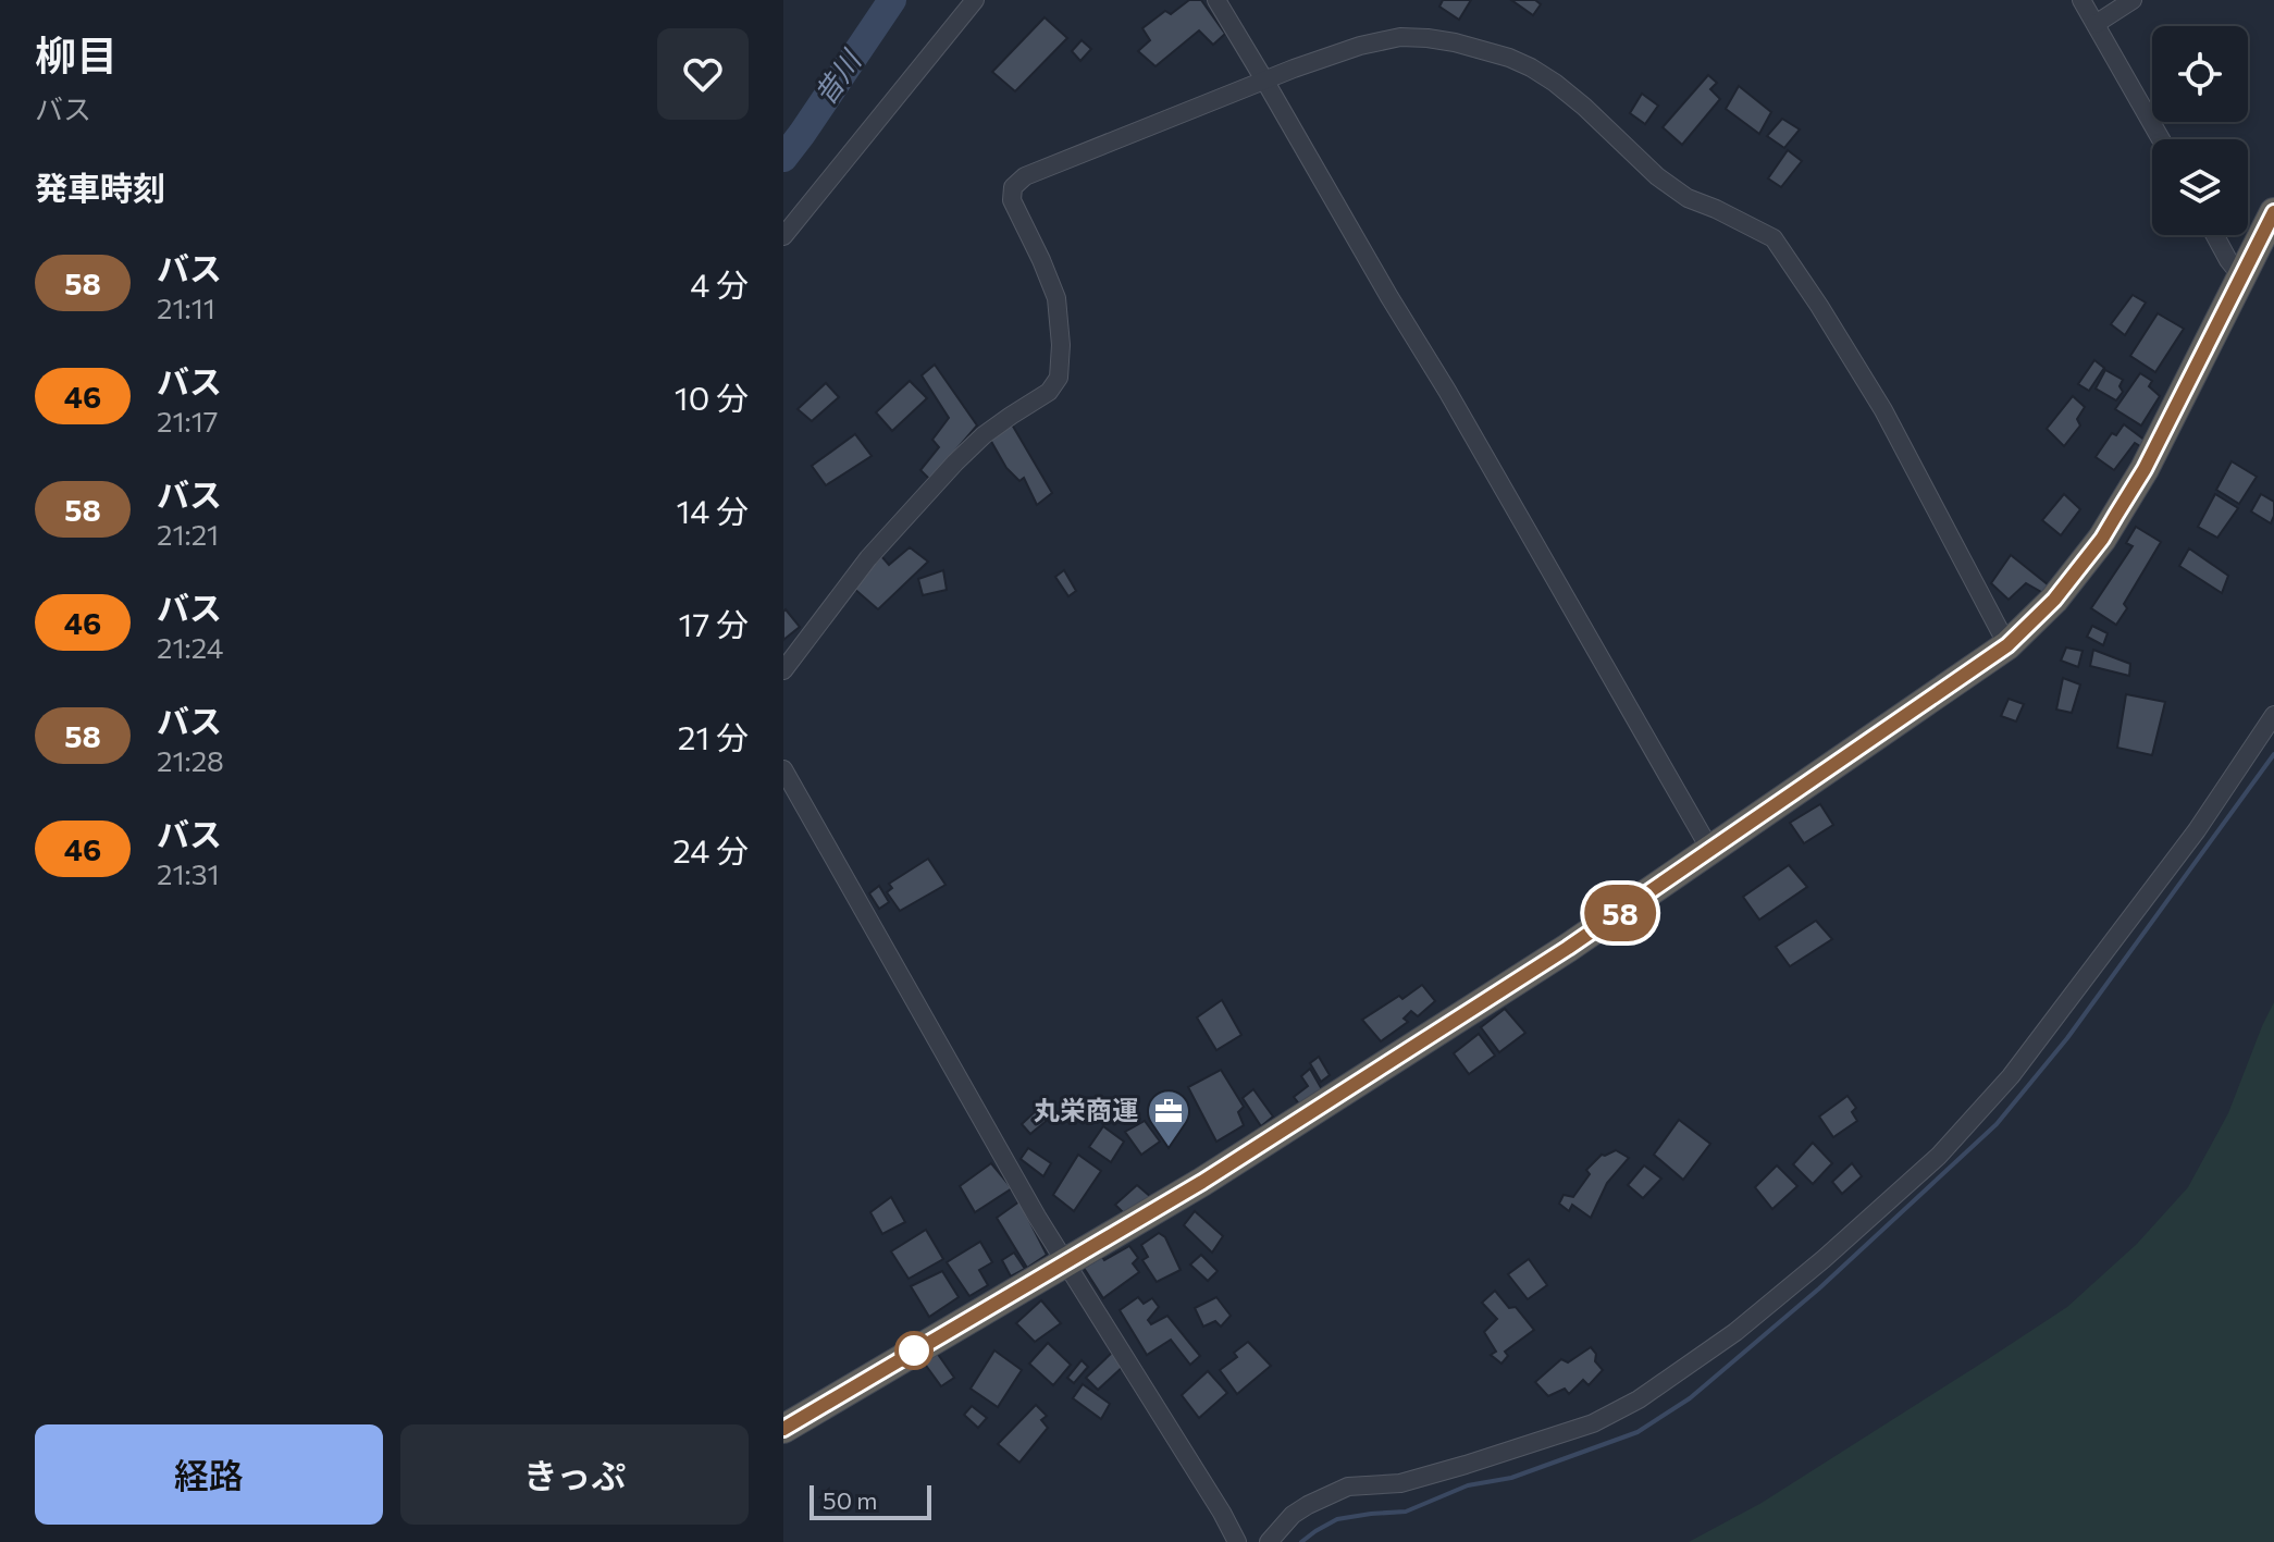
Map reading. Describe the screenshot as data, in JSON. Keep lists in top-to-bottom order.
{
  "water": ["昔川"],
  "places": {
    "office": ["丸栄商運"]
  },
  "lines": ["bus line 58"],
  "scale_bar": "50 m",
  "page": {
    "heading": [
      ["柳目", "バス"],
      "発車時刻"
    ],
    "on_map": "58",
    "list": [
      {
        "mark": "58",
        "name": "バス",
        "note": "21:11",
        "value": "4 分"
      },
      {
        "mark": "46",
        "name": "バス",
        "note": "21:17",
        "value": "10 分"
      },
      {
        "mark": "58",
        "name": "バス",
        "note": "21:21",
        "value": "14 分"
      },
      {
        "mark": "46",
        "name": "バス",
        "note": "21:24",
        "value": "17 分"
      },
      {
        "mark": "58",
        "name": "バス",
        "note": "21:28",
        "value": "21 分"
      },
      {
        "mark": "46",
        "name": "バス",
        "note": "21:31",
        "value": "24 分"
      }
    ],
    "buttons": ["経路", "きっぷ"],
    "scale": "50 m"
  }
}
